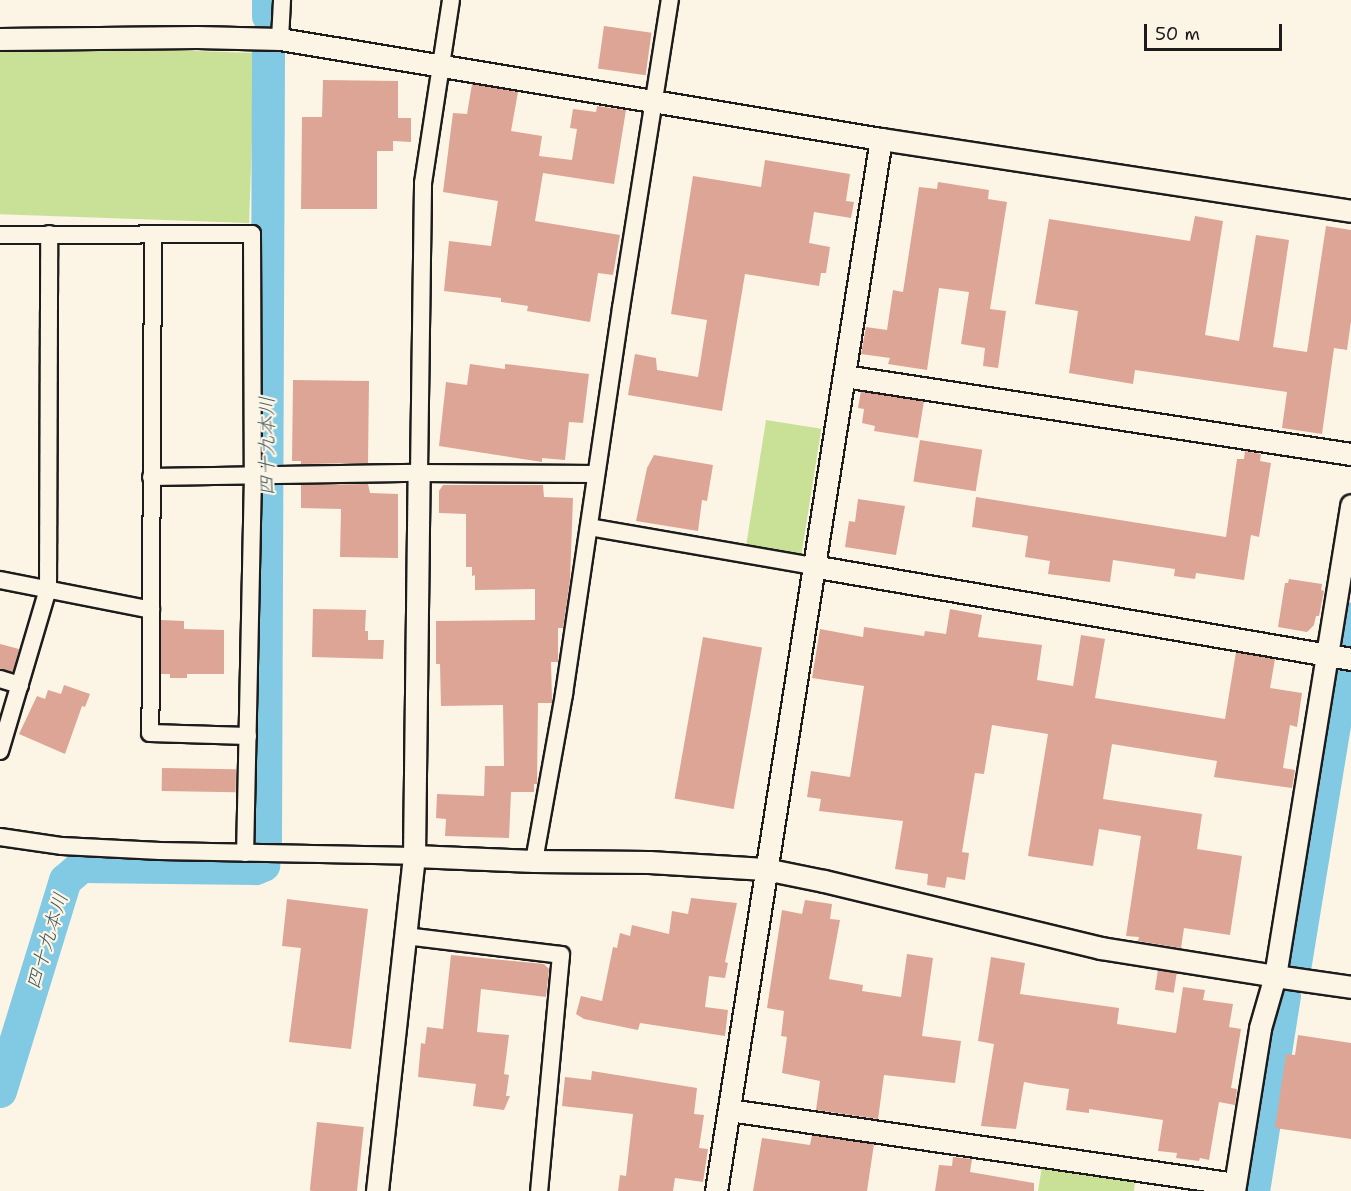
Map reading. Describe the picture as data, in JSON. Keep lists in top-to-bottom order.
{
  "water": ["四十九本川"],
  "scale_bar": "50 m"
}
